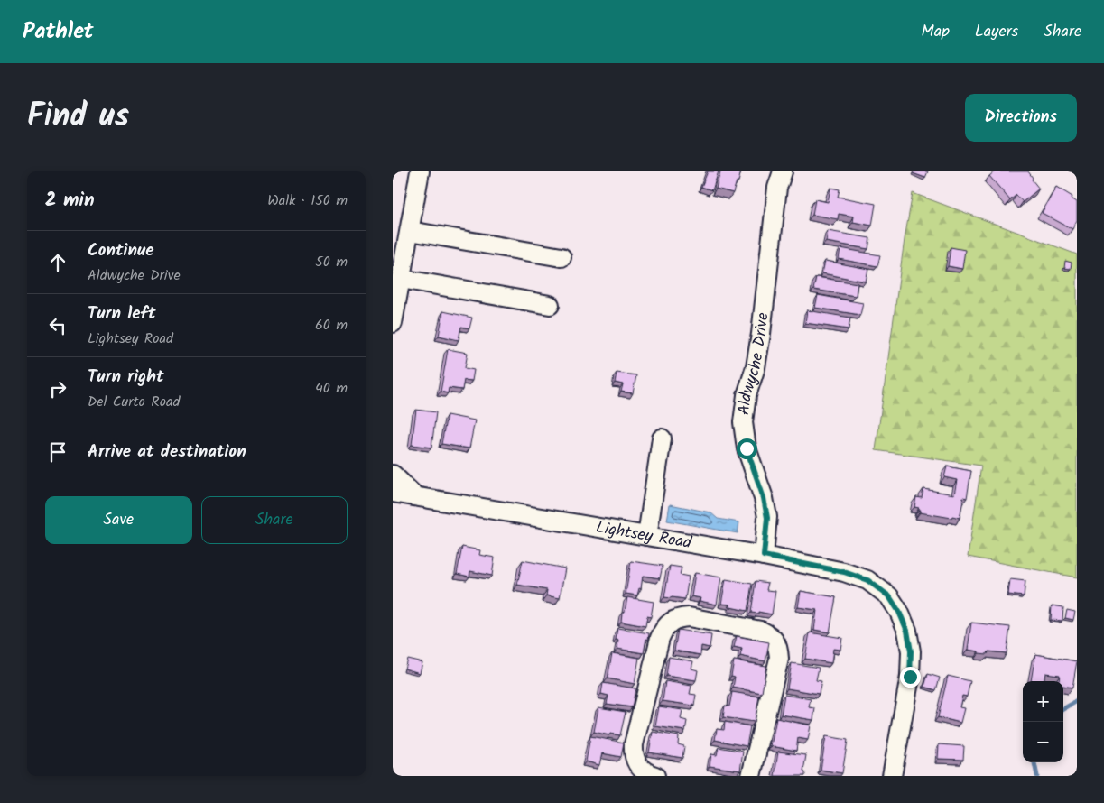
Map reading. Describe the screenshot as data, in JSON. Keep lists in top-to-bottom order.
{
  "streets": {
    "street": ["Aldwyche Drive", "Lightsey Road"]
  },
  "crossings": [
    ["Aldwyche Drive", "Lightsey Road"]
  ],
  "page": {
    "header": "Pathlet",
    "nav": ["Map", "Layers", "Share"],
    "title": "Find us",
    "buttons": [
      "Directions",
      ["Save", "Share"]
    ],
    "heading": ["2 min", "Walk · 150 m"],
    "list": [
      ["Continue", "Aldwyche Drive", "50 m"],
      ["Turn left", "Lightsey Road", "60 m"],
      ["Turn right", "Del Curto Road", "40 m"],
      "Arrive at destination"
    ],
    "map_buttons": ["+", "−"]
  }
}
